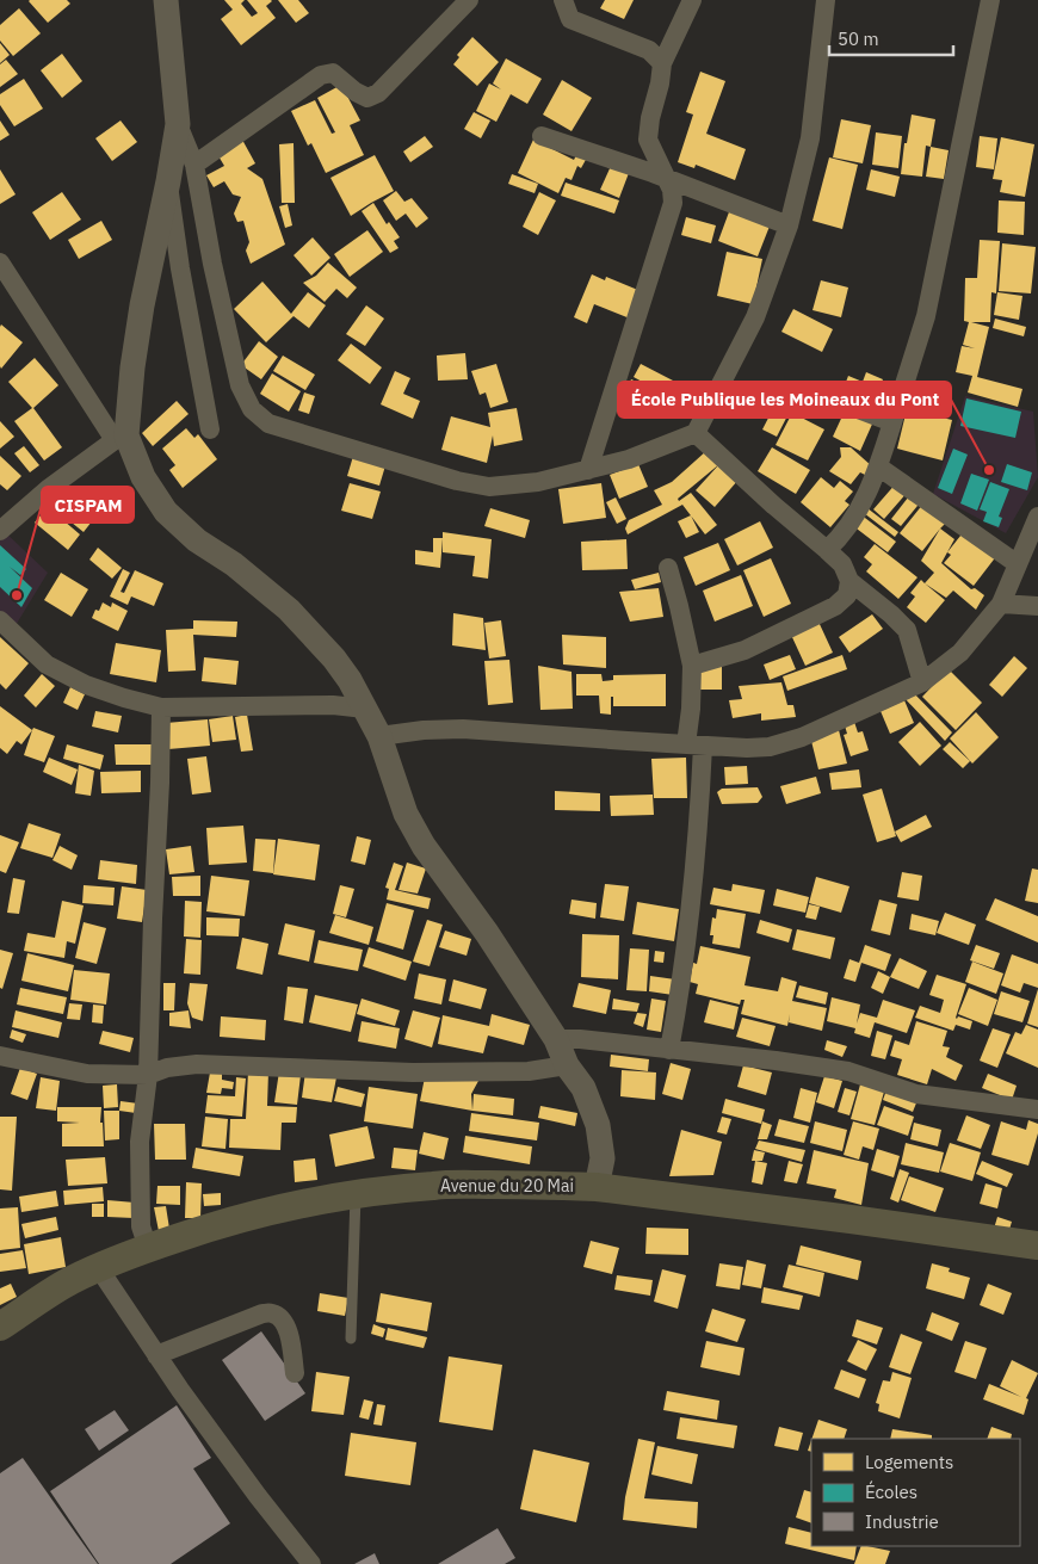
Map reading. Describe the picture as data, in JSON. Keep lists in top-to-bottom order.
{
  "streets": {
    "main road": ["Avenue du 20 Mai"]
  },
  "places": ["École Publique les Moineaux du Pont", "CISPAM"],
  "legend": ["Logements", "Écoles", "Industrie"],
  "scale_bar": "50 m"
}
